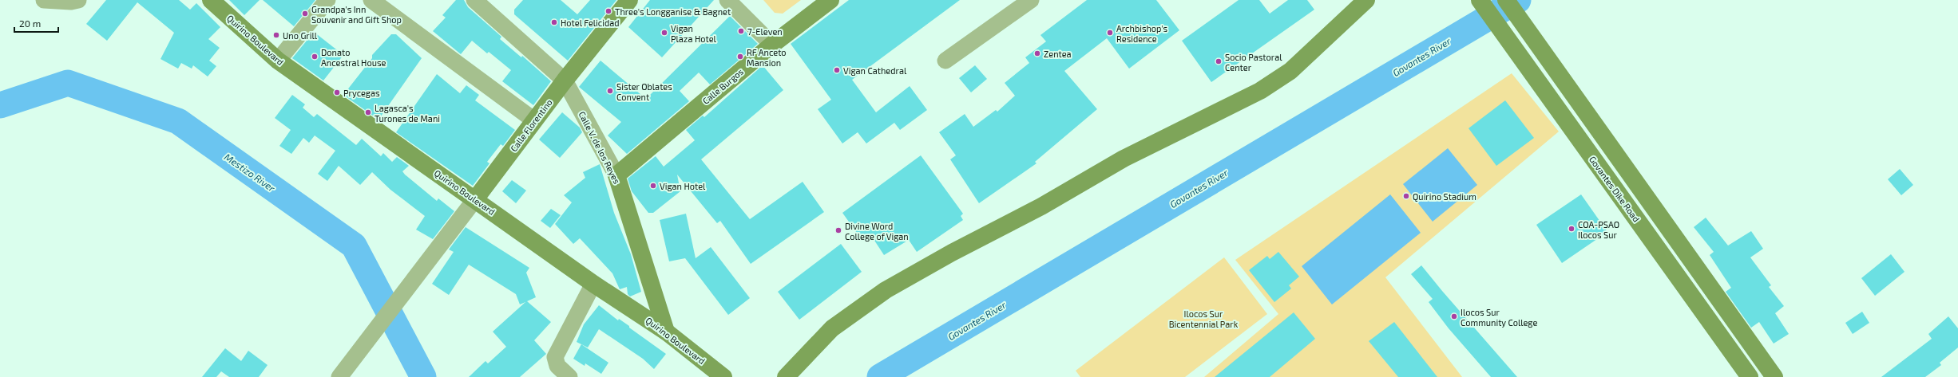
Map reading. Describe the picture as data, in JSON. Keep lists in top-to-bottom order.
{
  "streets": {
    "main road": [
      "Quirino Boulevard",
      "Calle Burgos",
      "Calle Florentino",
      "Calle V. de los Reyes",
      "Govantes Dike Road"
    ]
  },
  "crossings": [
    ["Quirino Boulevard", "Calle Florentino"],
    ["Quirino Boulevard", "Calle V. de los Reyes"],
    ["Calle Burgos", "Calle V. de los Reyes"],
    ["Calle Florentino", "Calle V. de los Reyes"]
  ],
  "water": ["Govantes River", "Mestizo River"],
  "parks": ["Ilocos Sur Bicentennial Park"],
  "places": [
    "Three's Longganise & Bagnet",
    "Grandpa's Inn Souvenir and Gift Shop",
    "Hotel Felicidad",
    "7-Eleven",
    "Vigan Plaza Hotel",
    "Archbishop's Residence",
    "Uno Grill",
    "Zentea",
    "Donato Ancestral House",
    "RF Anceto Mansion",
    "Socio Pastoral Center",
    "Vigan Cathedral",
    "Sister Oblates Convent",
    "Prycegas",
    "Lagasca's Turones de Mani",
    "Vigan Hotel",
    "Quirino Stadium",
    "COA-PSAO Ilocos Sur",
    "Divine Word College of Vigan",
    "Ilocos Sur Community College"
  ],
  "scale_bar": "20 m"
}
